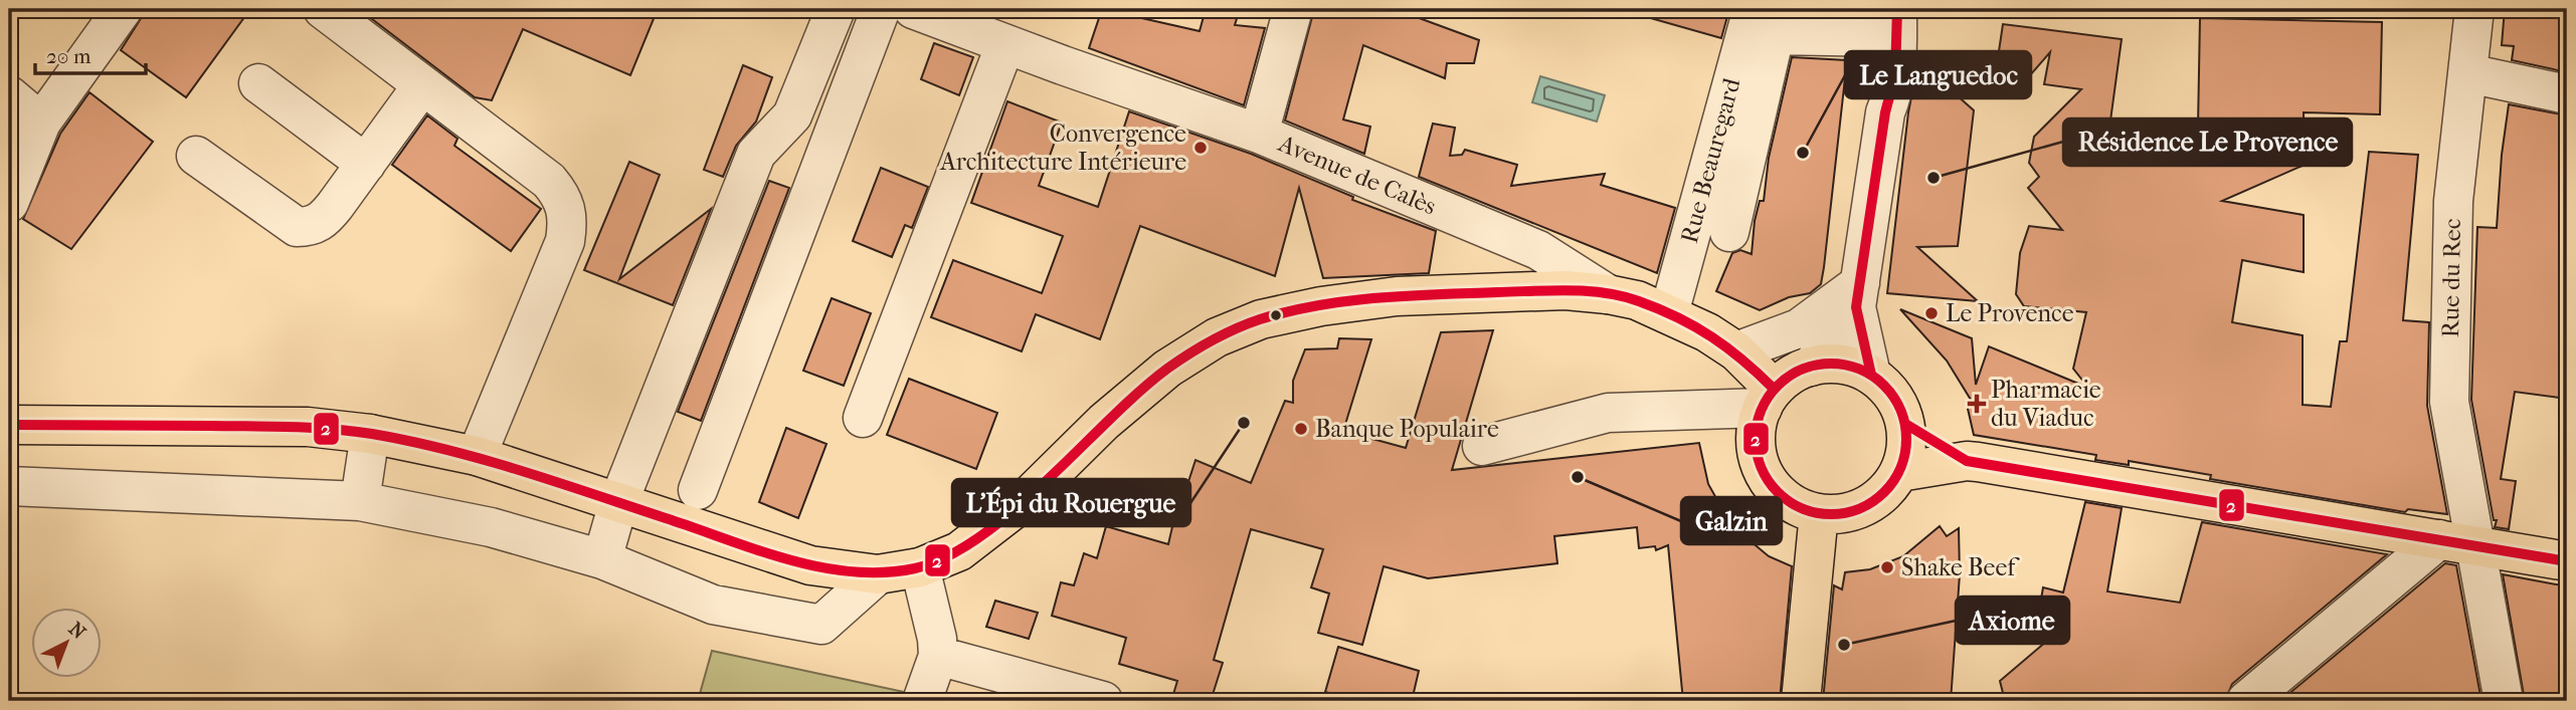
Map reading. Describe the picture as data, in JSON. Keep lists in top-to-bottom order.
{
  "streets": {
    "main road": ["Avenue de Calès"],
    "street": ["Rue Beauregard", "Rue du Rec"]
  },
  "crossings": [
    ["Rue Beauregard", "Avenue de Calès"]
  ],
  "places": {
    "other": [
      "Convergence Architecture Intérieure",
      "Le Languedoc",
      "Résidence Le Provence",
      "Le Provence",
      "L'Épi du Rouergue",
      "Banque Populaire",
      "Galzin",
      "Shake Beef",
      "Axiome"
    ],
    "health": ["Pharmacie du Viaduc"]
  },
  "lines": ["transit line 2"],
  "scale_bar": "20 m",
  "north": "top right"
}
